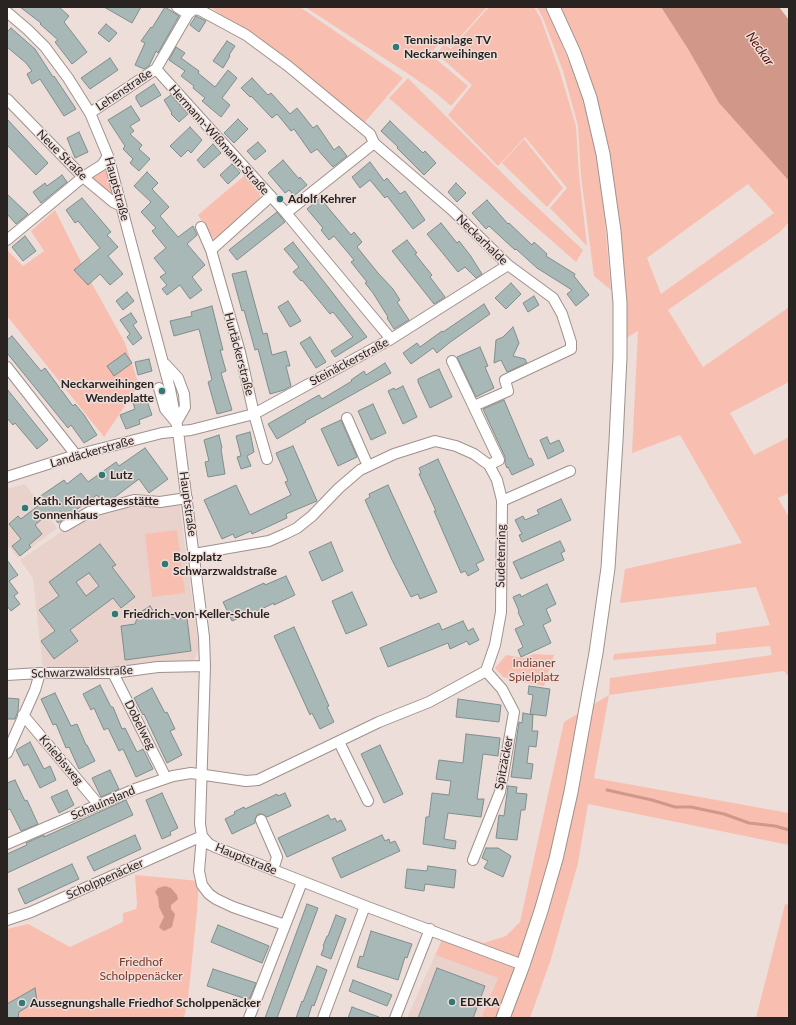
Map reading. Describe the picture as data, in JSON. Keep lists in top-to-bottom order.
{
  "streets": {
    "street": [
      "Lehenstraße",
      "Hermann-Wißmann-Straße",
      "Neue Straße",
      "Hauptstraße",
      "Neckarhalde",
      "Hurtäckerstraße",
      "Steinäckerstraße",
      "Landäckerstraße",
      "Sudetenring",
      "Schwarzwaldstraße",
      "Dobelweg",
      "Kniebisweg",
      "Spitzäcker",
      "Schauinsland",
      "Scholppenäcker"
    ]
  },
  "crossings": [
    ["Lehenstraße", "Hermann-Wißmann-Straße"],
    ["Lehenstraße", "Hauptstraße"],
    ["Lehenstraße", "Neckarhalde"],
    ["Hermann-Wißmann-Straße", "Steinäckerstraße"],
    ["Neue Straße", "Hauptstraße"],
    ["Hauptstraße", "Steinäckerstraße"],
    ["Hauptstraße", "Landäckerstraße"],
    ["Hauptstraße", "Sudetenring"],
    ["Hauptstraße", "Schwarzwaldstraße"],
    ["Hauptstraße", "Schauinsland"],
    ["Hauptstraße", "Scholppenäcker"],
    ["Neckarhalde", "Steinäckerstraße"],
    ["Hurtäckerstraße", "Steinäckerstraße"],
    ["Steinäckerstraße", "Landäckerstraße"],
    ["Sudetenring", "Spitzäcker"],
    ["Schwarzwaldstraße", "Dobelweg"],
    ["Dobelweg", "Schauinsland"],
    ["Kniebisweg", "Schauinsland"]
  ],
  "water": ["Neckar"],
  "parks": ["Indianer Spielplatz", "Friedhof Scholppenäcker"],
  "places": [
    "Tennisanlage TV Neckarweihingen",
    "Adolf Kehrer",
    "Neckarweihingen Wendeplatte",
    "Lutz",
    "Kath. Kindertagesstätte Sonnenhaus",
    "Bolzplatz Schwarzwaldstraße",
    "Friedrich-von-Keller-Schule",
    "EDEKA",
    "Aussegnungshalle Friedhof Scholppenäcker"
  ]
}
